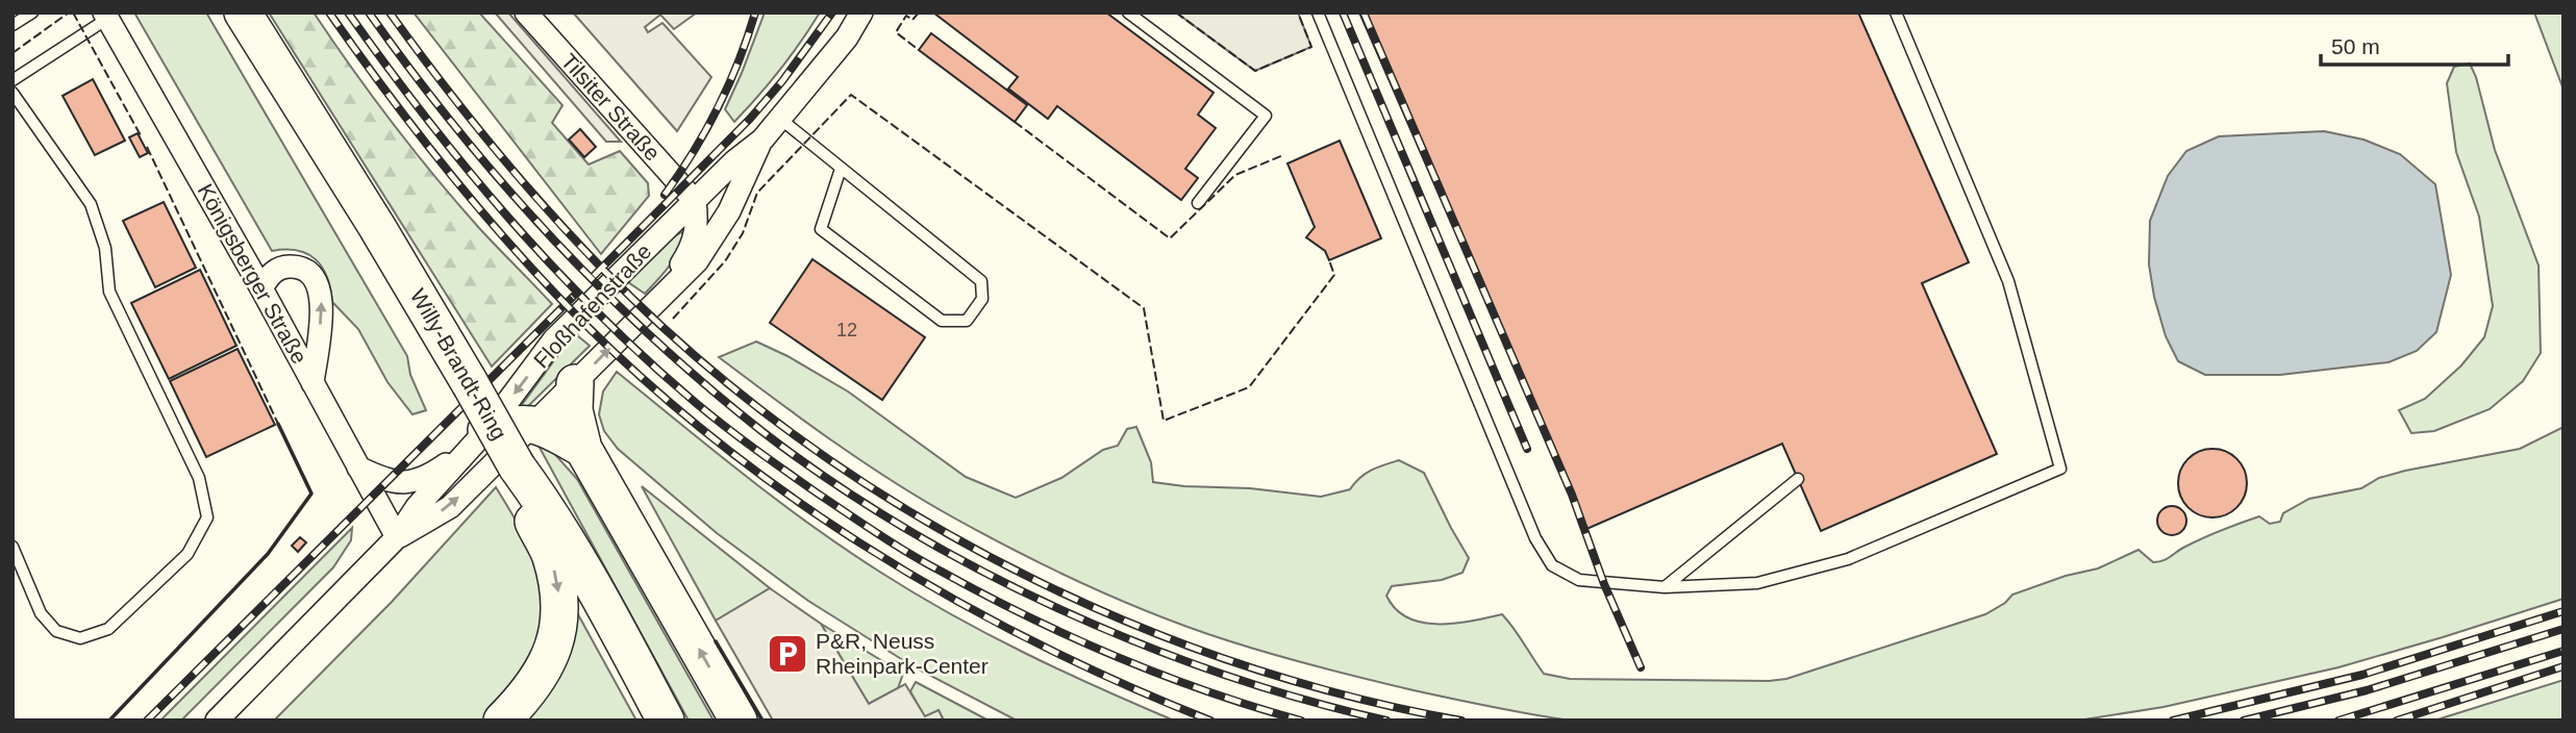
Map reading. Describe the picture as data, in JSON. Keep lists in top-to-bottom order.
{
  "streets": {
    "main road": ["Willy-Brandt-Ring"],
    "street": ["Tilsiter Straße", "Königsberger Straße", "Floßhafenstraße"]
  },
  "crossings": [
    ["Tilsiter Straße", "Floßhafenstraße"],
    ["Königsberger Straße", "Floßhafenstraße"]
  ],
  "places": {
    "parking": ["P&R, Neuss Rheinpark-Center"]
  },
  "house_numbers": ["12"],
  "scale_bar": "50 m"
}
